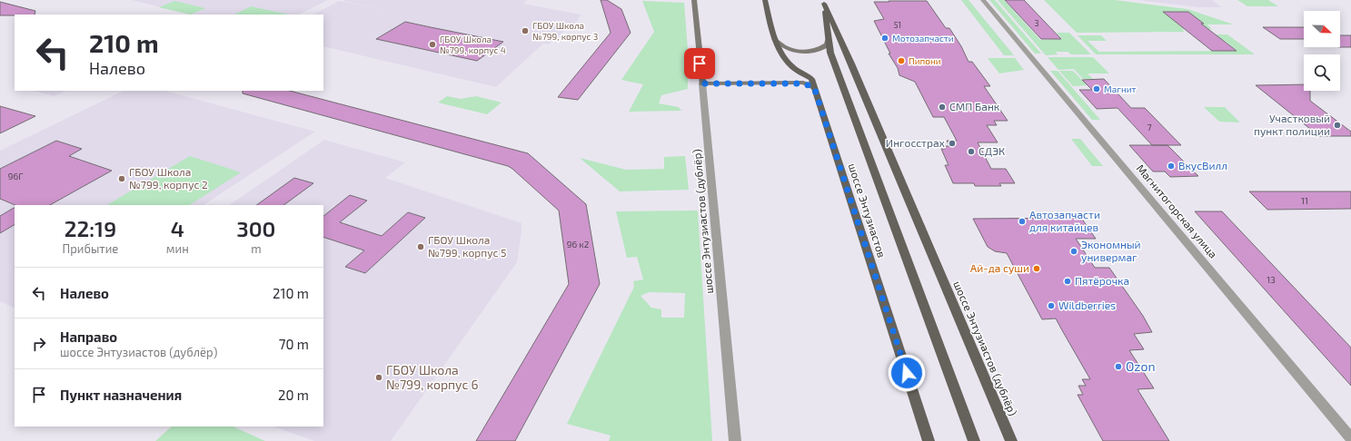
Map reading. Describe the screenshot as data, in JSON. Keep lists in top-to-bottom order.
{
  "streets": {
    "main road": ["шоссе Энтузиастов", "шоссе Энтузиастов (дублёр)"],
    "street": ["Магнитогорская улица"]
  },
  "crossings": [
    ["шоссе Энтузиастов", "шоссе Энтузиастов (дублёр)"]
  ],
  "places": [
    "ГБОУ Школа №799, корпус 3",
    "Мотозапчасти",
    "ГБОУ Школа №799, корпус 4",
    "Пипони",
    "Магнит",
    "СМП Банк",
    "Участковый пункт полиции",
    "Ингосстрах",
    "СДЭК",
    "ВкусВилл",
    "ГБОУ Школа №799, корпус 2",
    "Автозапчасти для китайцев",
    "ГБОУ Школа №799, корпус 5",
    "Экономный универмаг",
    "Ай-да суши",
    "Пятёрочка",
    "Wildberries",
    "Ozon",
    "ГБОУ Школа №799, корпус 6"
  ],
  "house_numbers": [
    "3",
    "51",
    "7",
    "96Г",
    "11",
    "96 к2",
    "13"
  ],
  "north": "right",
  "page": {
    "turn": ["210 m", "Налево"],
    "eta": [
      "22:19",
      "Прибытие",
      "4",
      "мин",
      "300",
      "m"
    ],
    "list": [
      {
        "name": "Налево",
        "value": "210 m"
      },
      {
        "name": "Направо",
        "note": "шоссе Энтузиастов (дублёр)",
        "value": "70 m"
      },
      {
        "name": "Пункт назначения",
        "value": "20 m"
      }
    ]
  }
}
